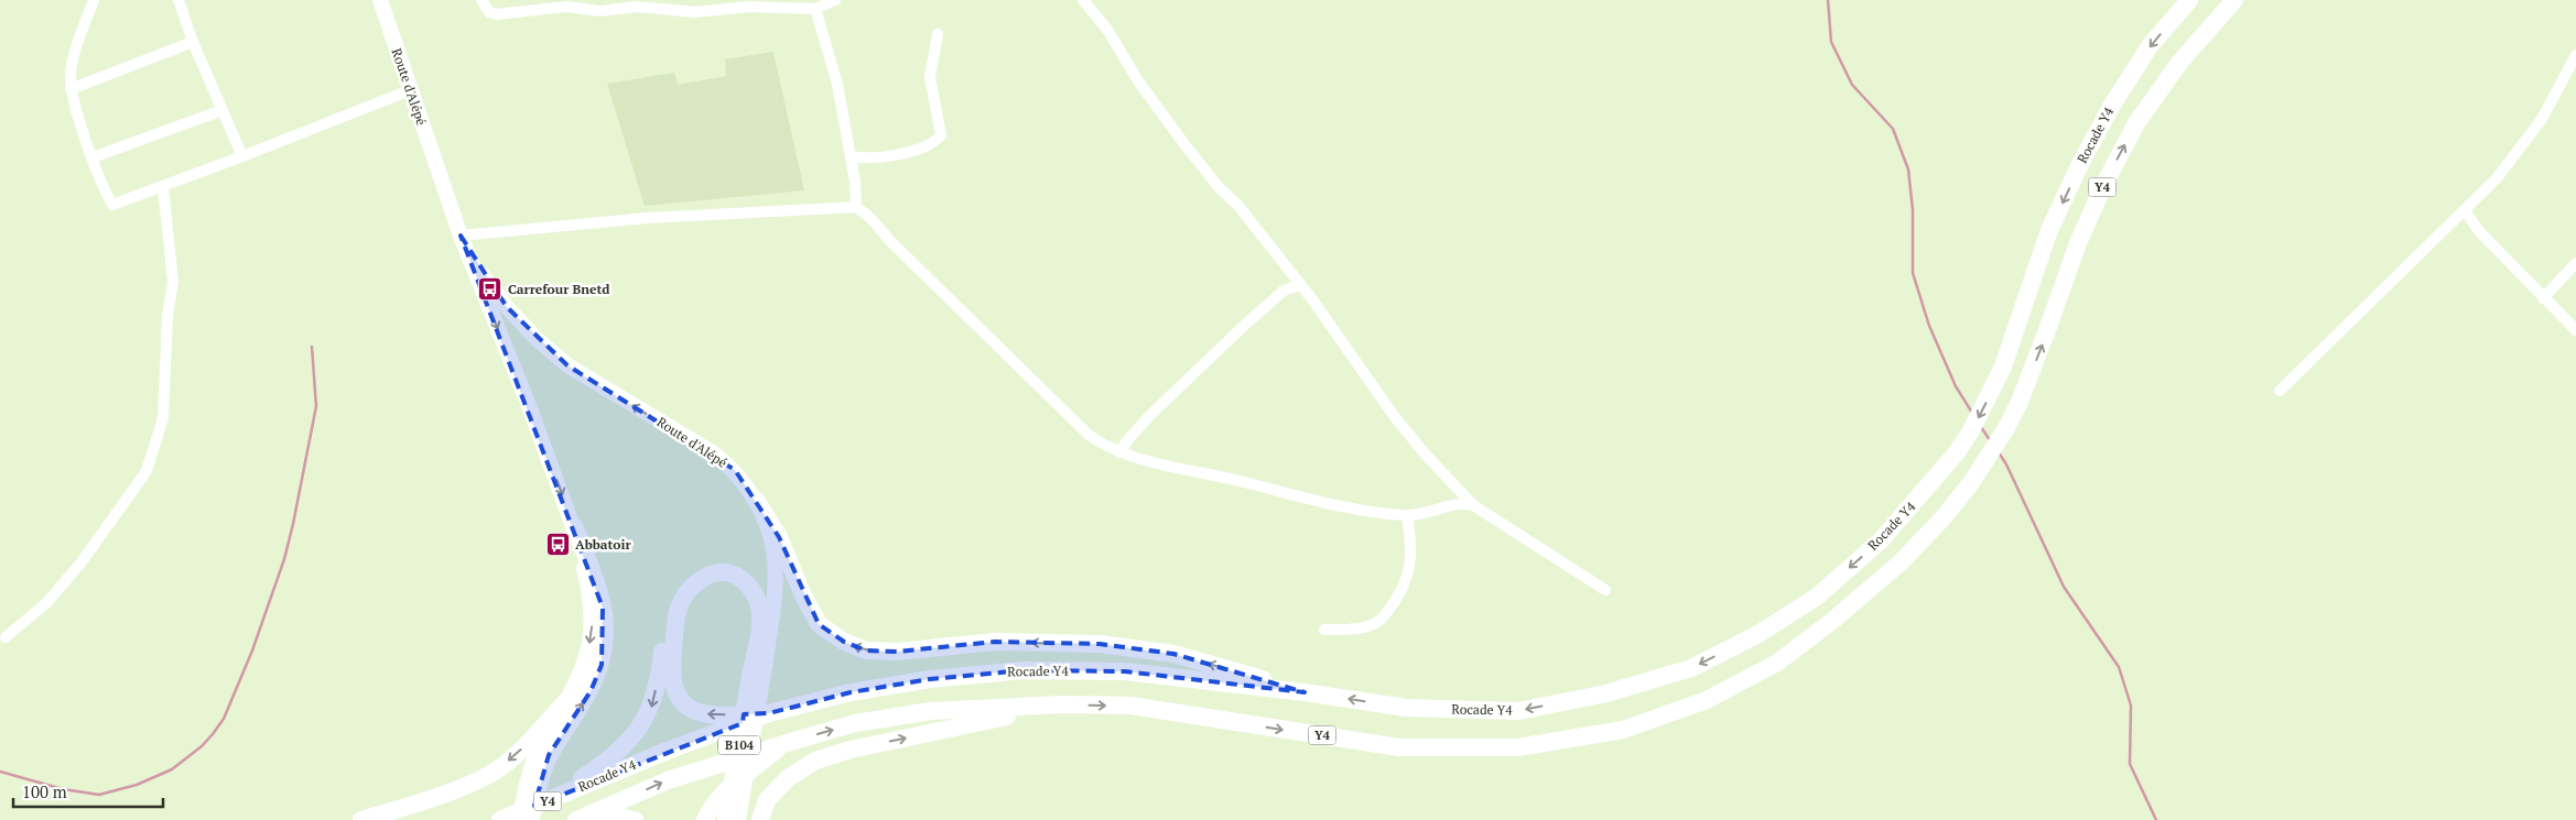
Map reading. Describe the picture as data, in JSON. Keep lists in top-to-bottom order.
{
  "streets": {
    "highway": ["Rocade Y4", "Y4", "B104"],
    "main road": ["Route d'Alépé"]
  },
  "crossings": [
    ["Route d'Alépé", "B104"]
  ],
  "places": {
    "bus stop": ["Carrefour Bnetd", "Abbatoir"]
  },
  "scale_bar": "100 m"
}
